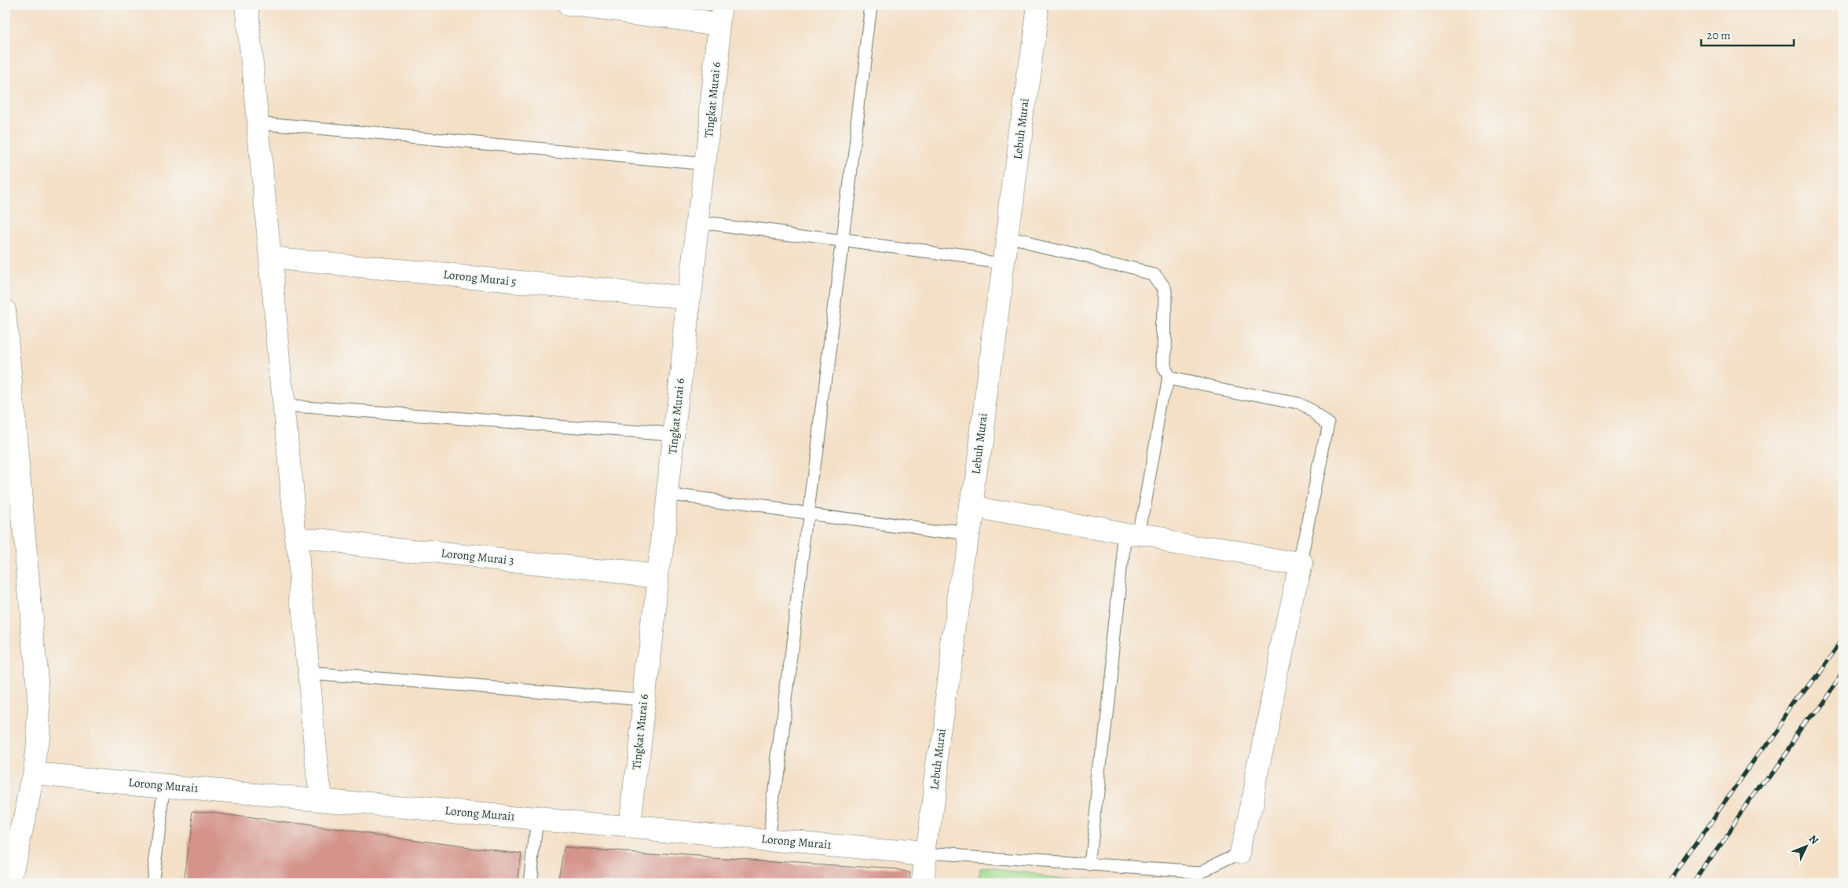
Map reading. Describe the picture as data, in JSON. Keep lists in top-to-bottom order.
{
  "streets": {
    "street": [
      "Tingkat Murai 6",
      "Lebuh Murai",
      "Lorong Murai 5",
      "Lorong Murai 3",
      "Lorong Murai1"
    ]
  },
  "crossings": [
    ["Tingkat Murai 6", "Lorong Murai 5"],
    ["Tingkat Murai 6", "Lorong Murai 3"],
    ["Tingkat Murai 6", "Lorong Murai1"],
    ["Lebuh Murai", "Lorong Murai1"]
  ],
  "scale_bar": "20 m",
  "north": "top right"
}
